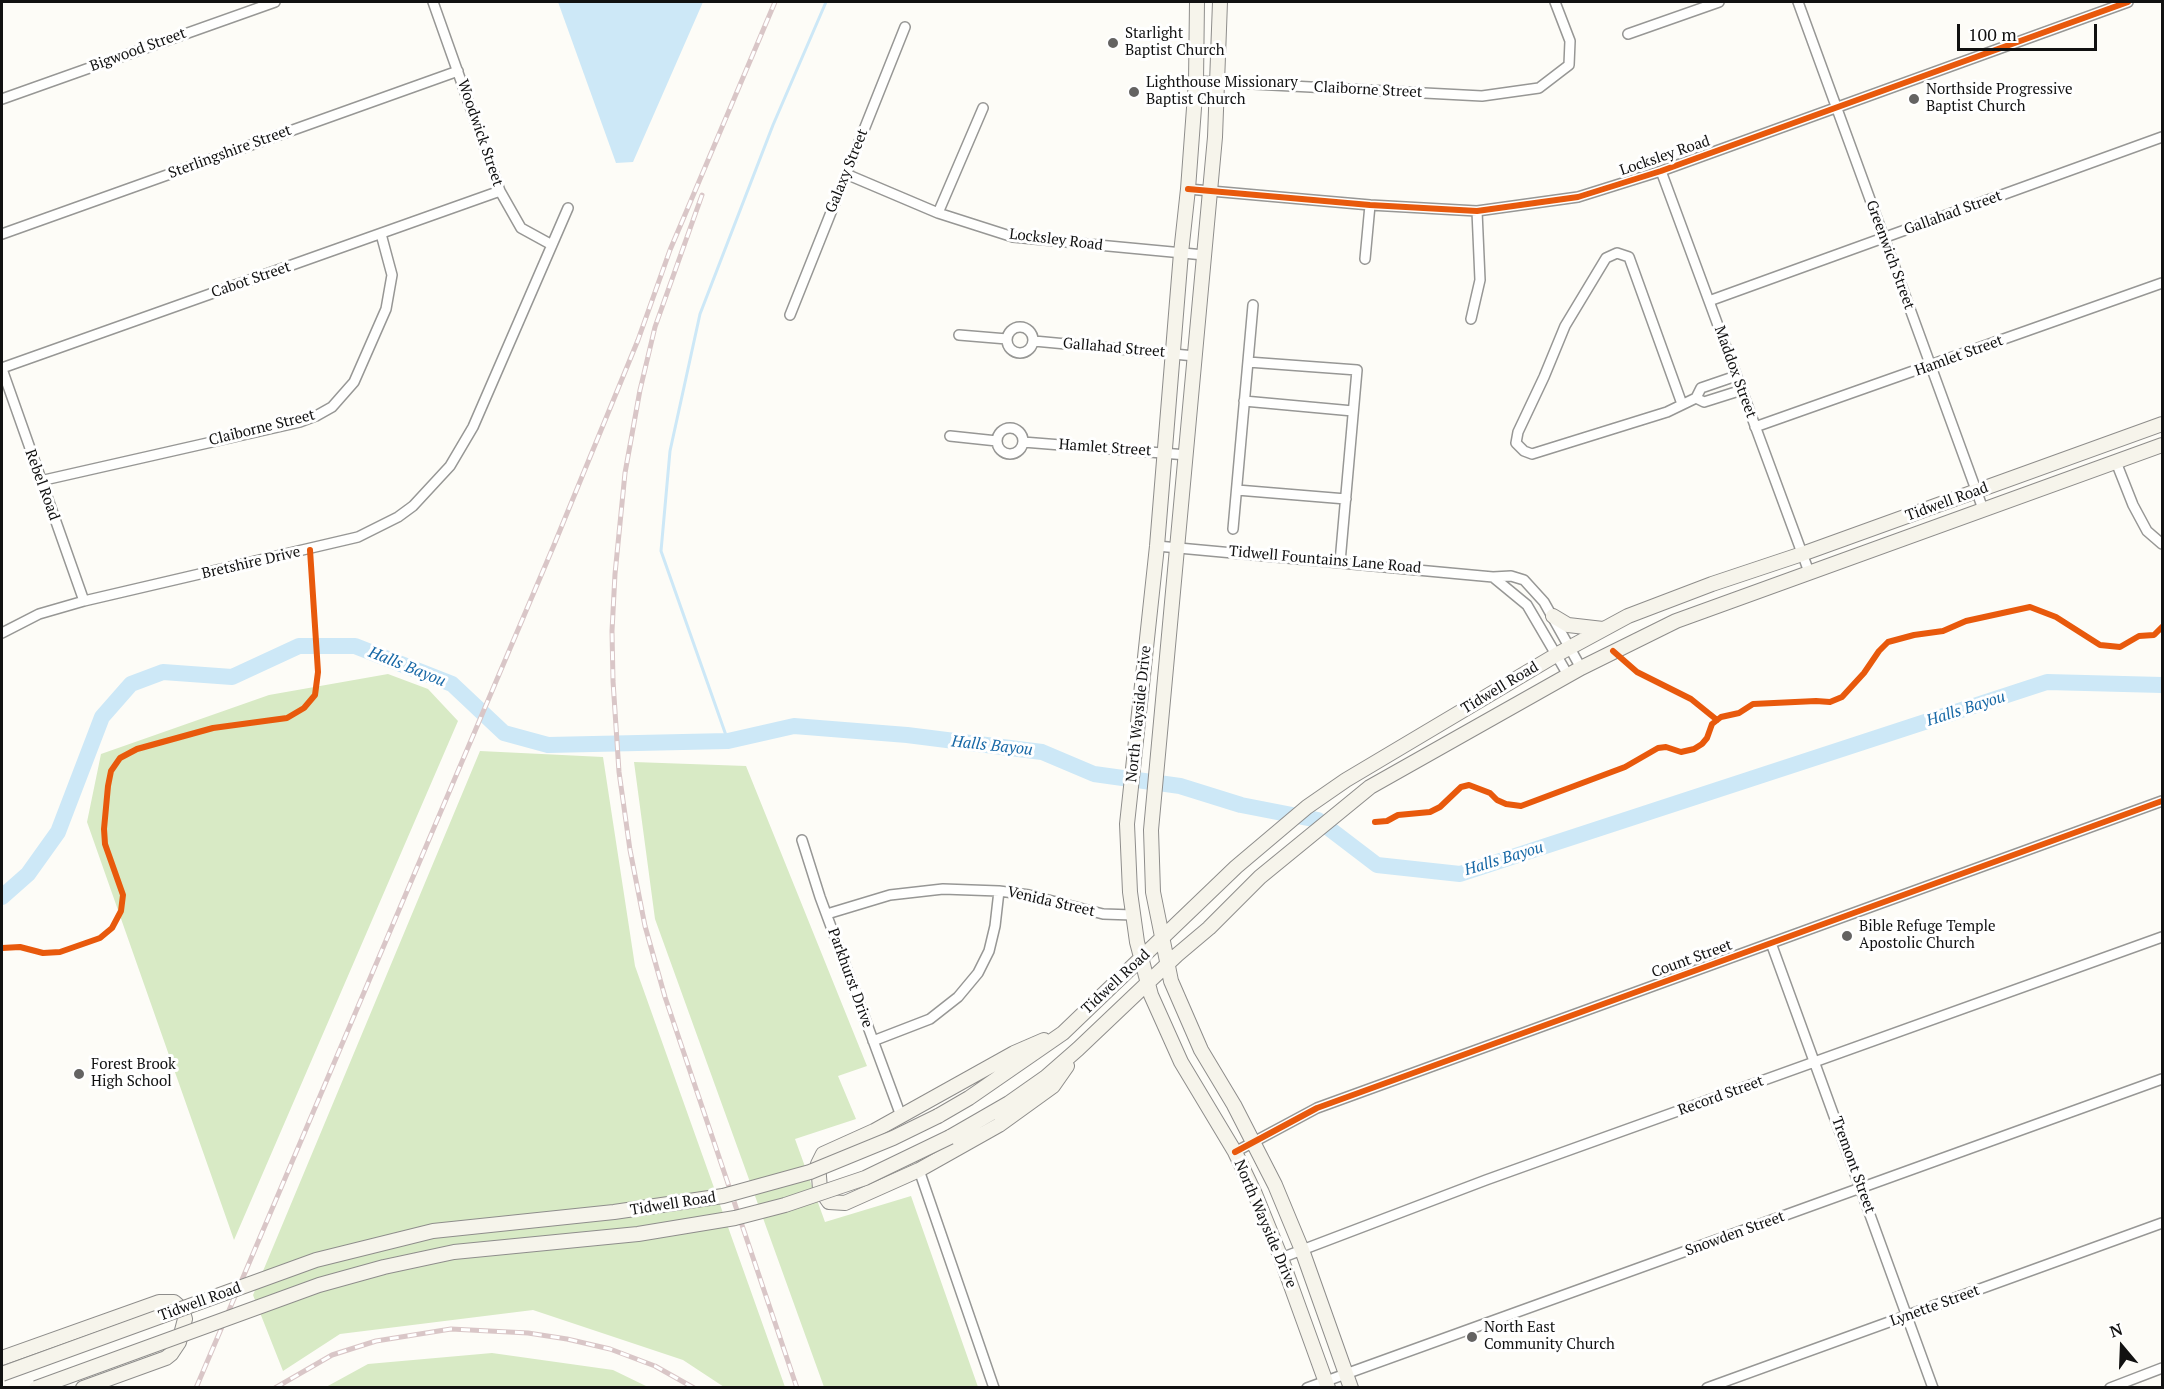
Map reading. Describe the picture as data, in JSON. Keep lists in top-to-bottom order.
{
  "streets": {
    "main road": ["Tidwell Road", "North Wayside Drive"],
    "street": [
      "Bigwood Street",
      "Claiborne Street",
      "Woodwick Street",
      "Sterlingshire Street",
      "Locksley Road",
      "Galaxy Street",
      "Gallahad Street",
      "Greenwich Street",
      "Cabot Street",
      "Hamlet Street",
      "Maddox Street",
      "Rebel Road",
      "Tidwell Fountains Lane Road",
      "Bretshire Drive",
      "Venida Street",
      "Count Street",
      "Parkhurst Drive",
      "Record Street",
      "Tremont Street",
      "Snowden Street",
      "Lynette Street"
    ]
  },
  "crossings": [
    ["Claiborne Street", "Cabot Street"],
    ["Claiborne Street", "Rebel Road"],
    ["Claiborne Street", "North Wayside Drive"],
    ["Woodwick Street", "Sterlingshire Street"],
    ["Woodwick Street", "Cabot Street"],
    ["Woodwick Street", "Bretshire Drive"],
    ["Locksley Road", "Galaxy Street"],
    ["Locksley Road", "Greenwich Street"],
    ["Locksley Road", "Maddox Street"],
    ["Locksley Road", "North Wayside Drive"],
    ["Gallahad Street", "Greenwich Street"],
    ["Gallahad Street", "Maddox Street"],
    ["Gallahad Street", "North Wayside Drive"],
    ["Greenwich Street", "Hamlet Street"],
    ["Greenwich Street", "Tidwell Road"],
    ["Cabot Street", "Rebel Road"],
    ["Hamlet Street", "Maddox Street"],
    ["Hamlet Street", "North Wayside Drive"],
    ["Maddox Street", "Tidwell Road"],
    ["Rebel Road", "Bretshire Drive"],
    ["Tidwell Road", "Tidwell Fountains Lane Road"],
    ["Tidwell Road", "North Wayside Drive"],
    ["Tidwell Fountains Lane Road", "North Wayside Drive"],
    ["North Wayside Drive", "Venida Street"],
    ["North Wayside Drive", "Count Street"],
    ["North Wayside Drive", "Record Street"],
    ["North Wayside Drive", "Snowden Street"],
    ["Venida Street", "Parkhurst Drive"],
    ["Count Street", "Tremont Street"],
    ["Record Street", "Tremont Street"],
    ["Tremont Street", "Snowden Street"],
    ["Tremont Street", "Lynette Street"]
  ],
  "water": ["Halls Bayou"],
  "places": [
    "Starlight Baptist Church",
    "Lighthouse Missionary Baptist Church",
    "Northside Progressive Baptist Church",
    "Bible Refuge Temple Apostolic Church",
    "Forest Brook High School",
    "North East Community Church"
  ],
  "scale_bar": "100 m",
  "north": "top"
}
